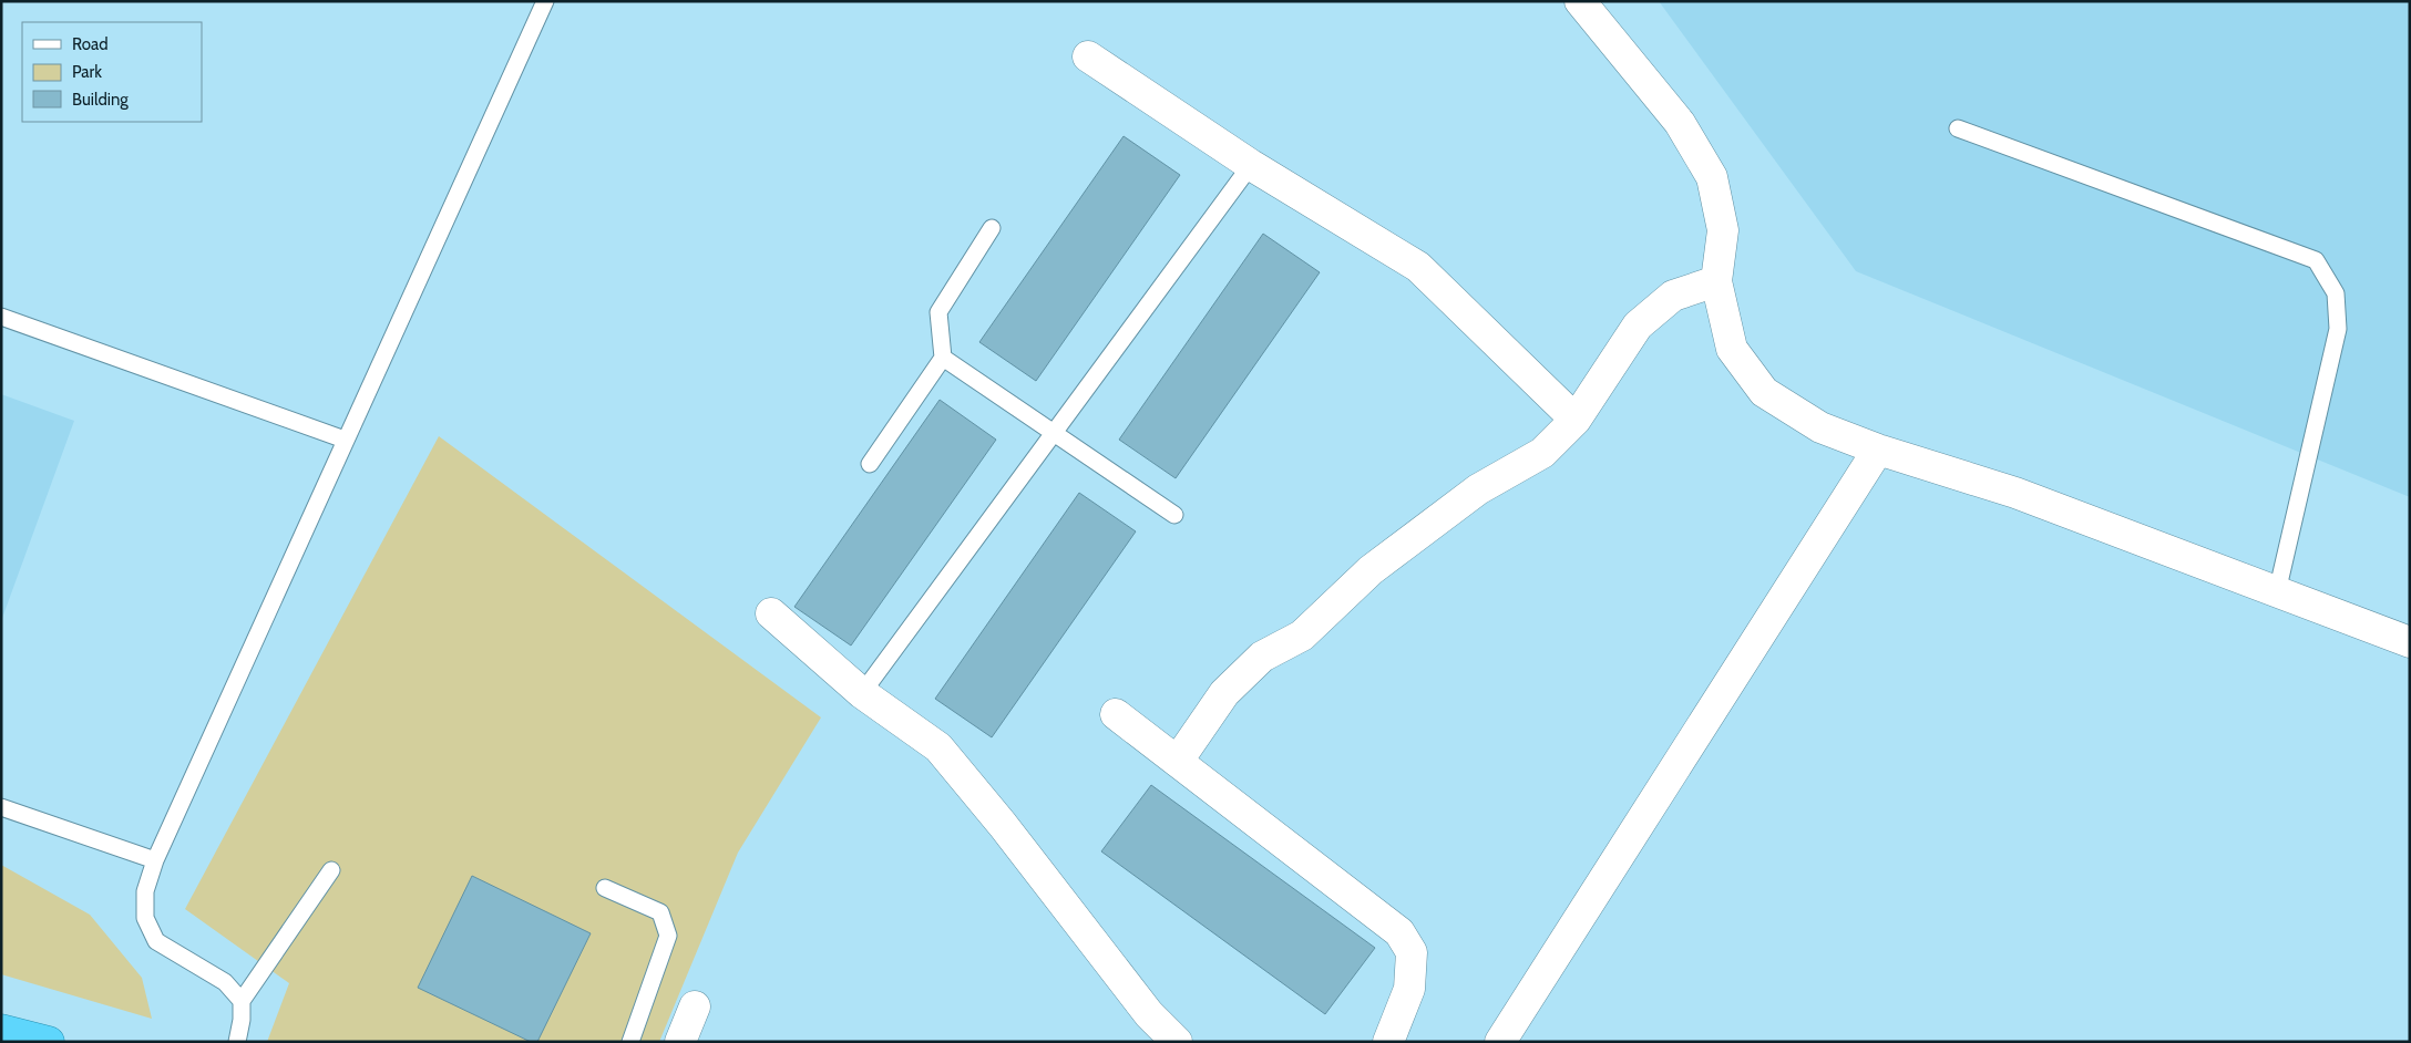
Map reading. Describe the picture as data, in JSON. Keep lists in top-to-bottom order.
{
  "legend": ["Road", "Park", "Building"]
}
